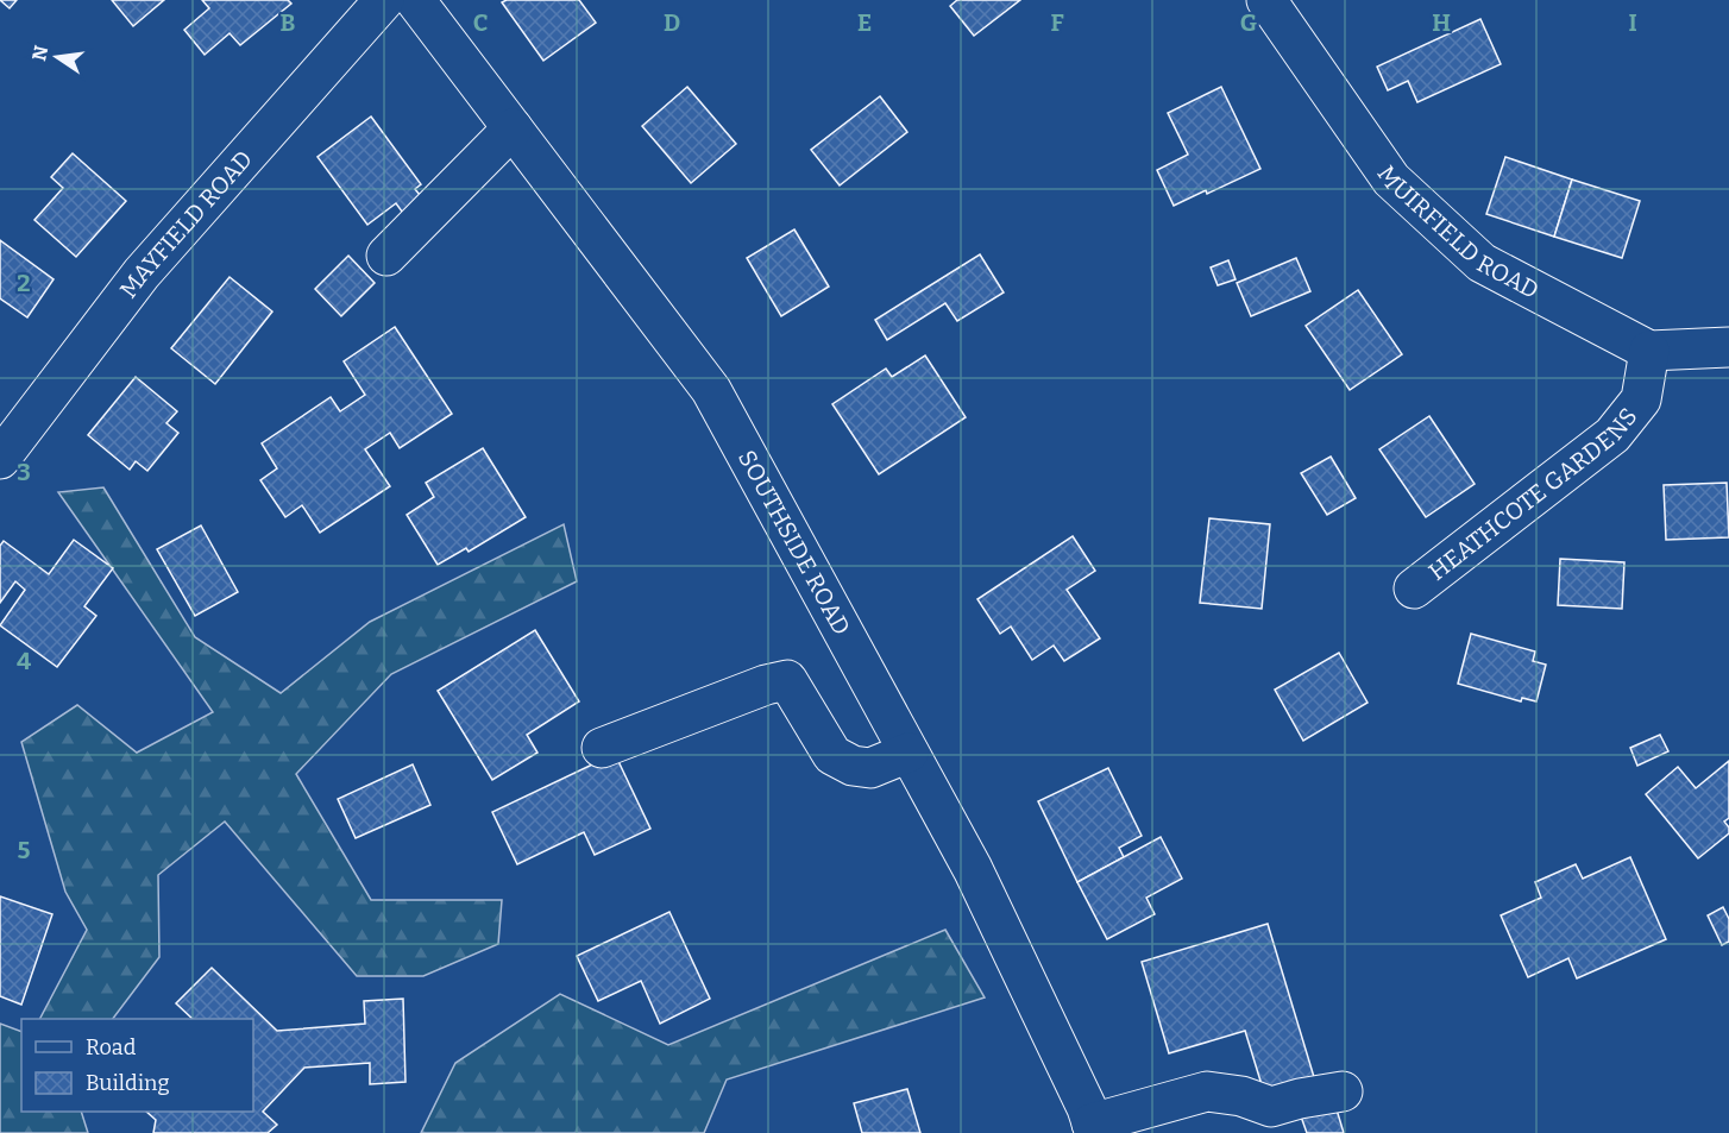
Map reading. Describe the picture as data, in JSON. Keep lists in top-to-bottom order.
{
  "streets": {
    "street": [
      "MAYFIELD ROAD",
      "MUIRFIELD ROAD",
      "HEATHCOTE GARDENS",
      "SOUTHSIDE ROAD"
    ]
  },
  "crossings": [
    ["MUIRFIELD ROAD", "HEATHCOTE GARDENS"]
  ],
  "legend": ["Road", "Building"],
  "north": "left",
  "grid": {
    "columns": [
      "B",
      "C",
      "D",
      "E",
      "F",
      "G",
      "H",
      "I"
    ],
    "rows": [
      "2",
      "3",
      "4",
      "5"
    ]
  }
}
